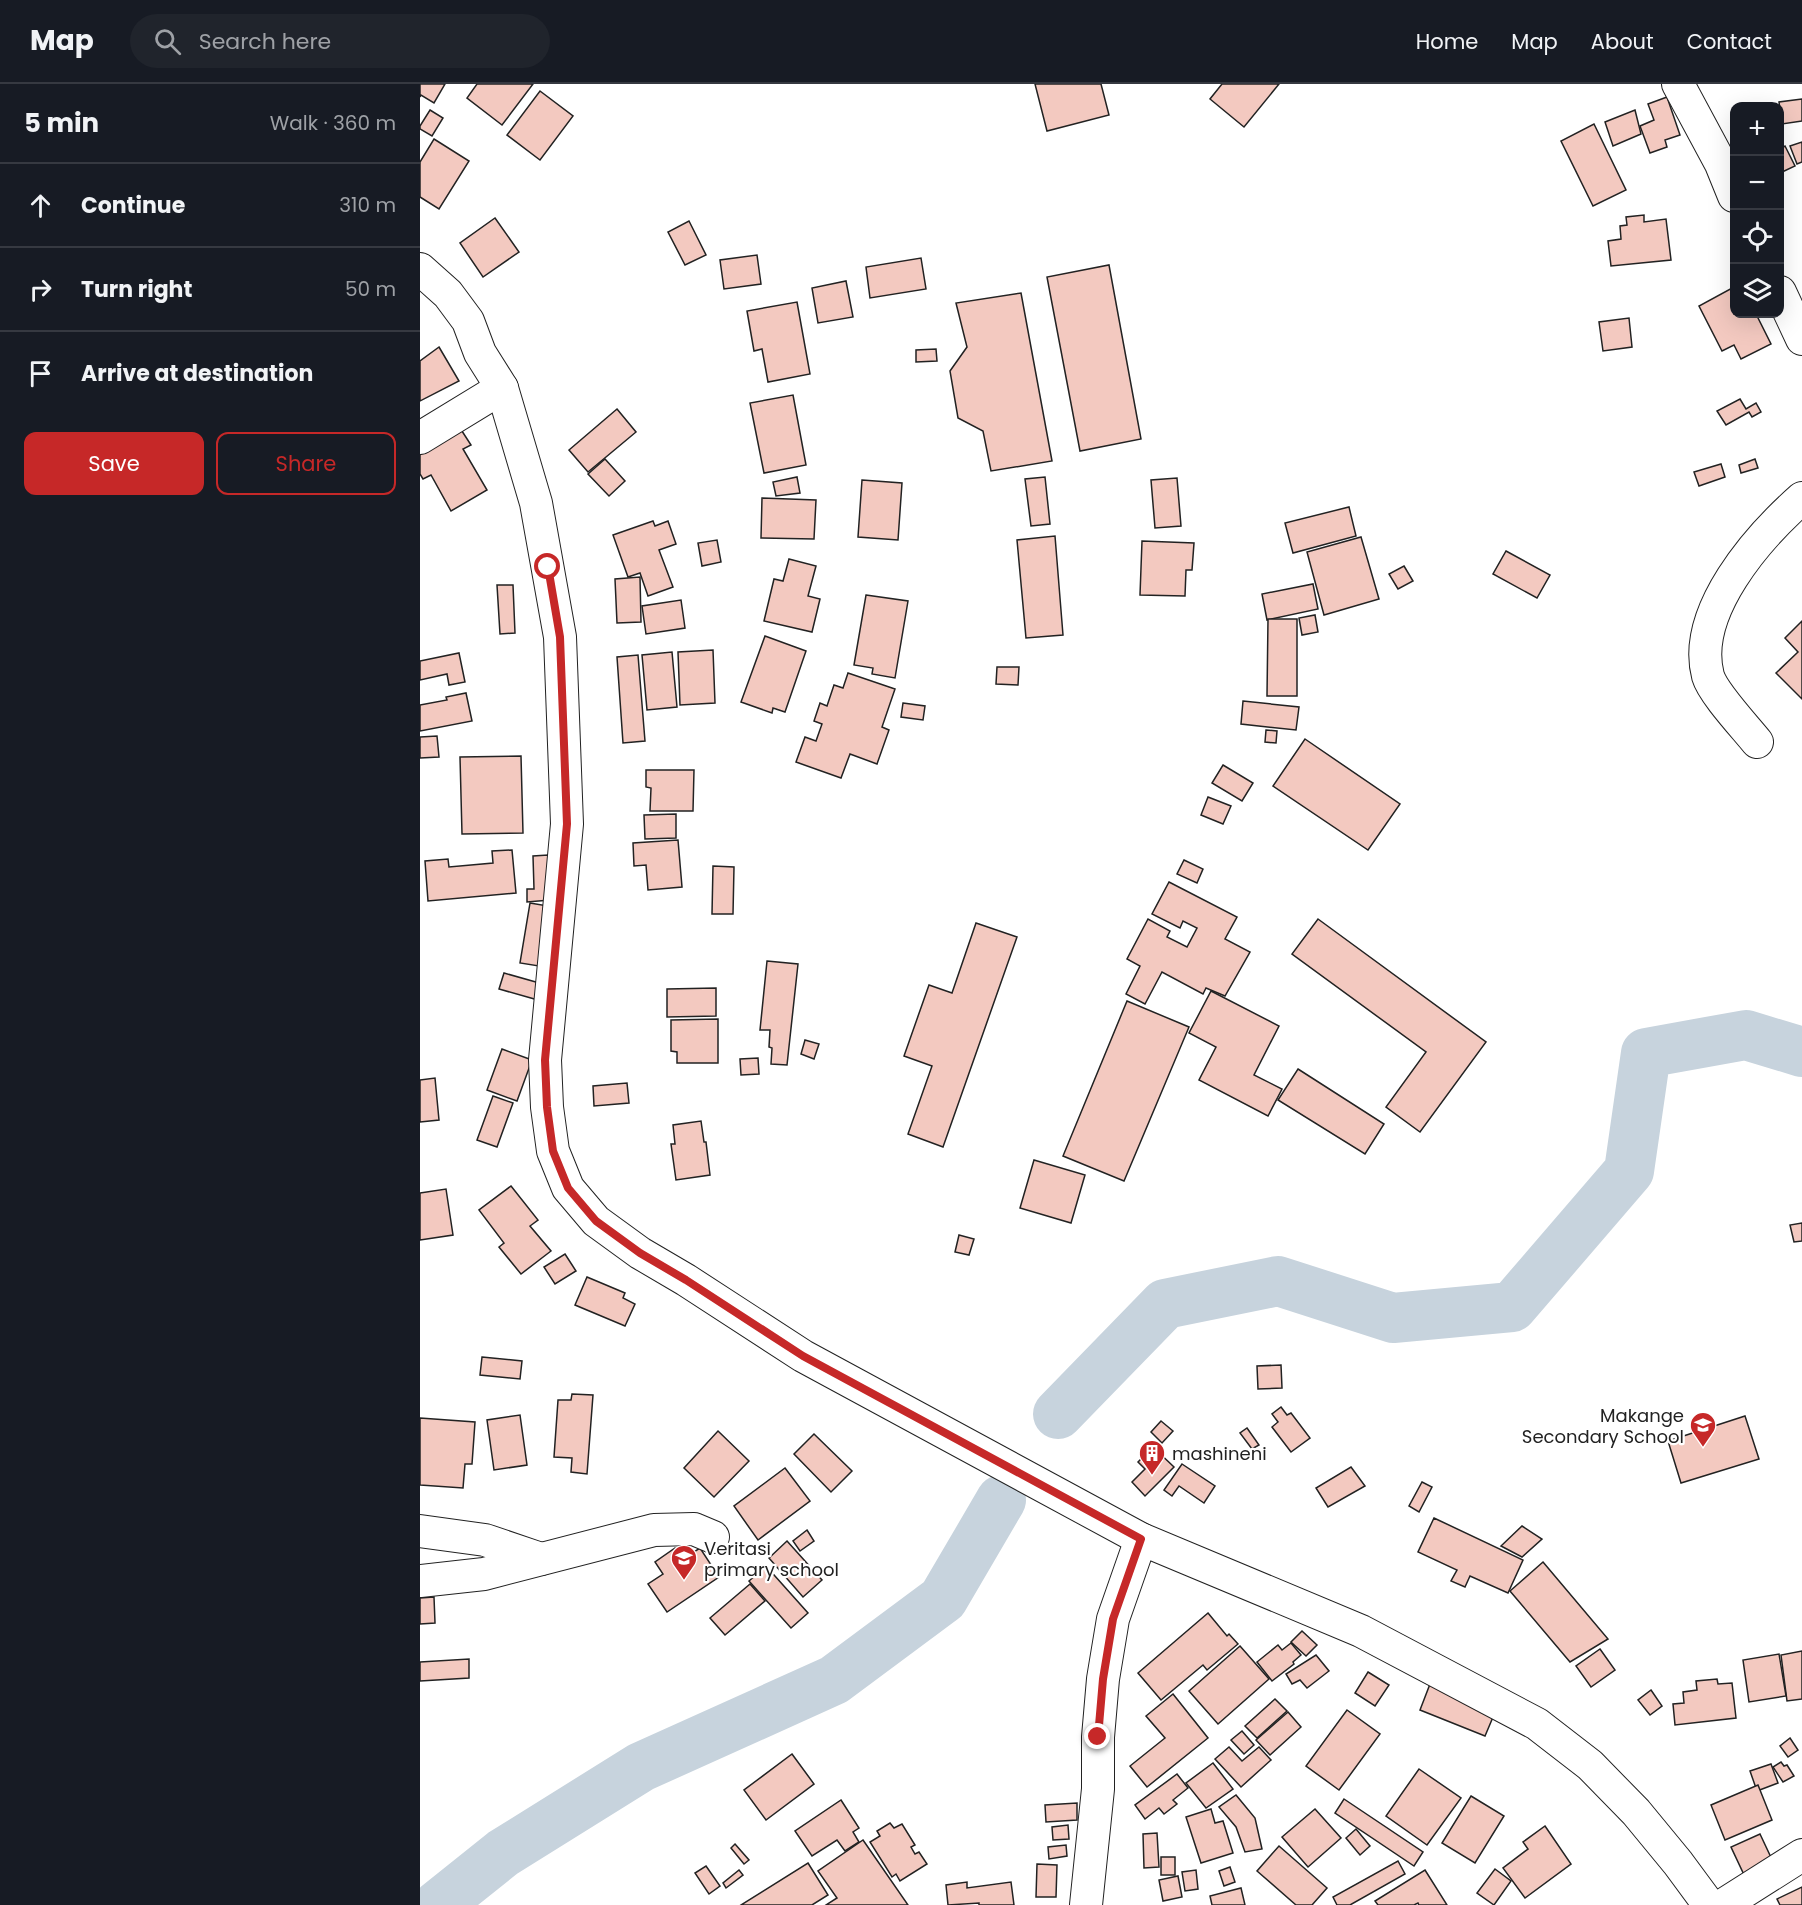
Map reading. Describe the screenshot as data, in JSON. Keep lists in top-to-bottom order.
{
  "places": {
    "school or university": ["Makange Secondary School", "Veritasi primary school"],
    "building": ["mashineni"]
  },
  "page": {
    "header": "Map",
    "search": "Search here",
    "nav": [
      "Home",
      "Map",
      "About",
      "Contact"
    ],
    "heading": ["5 min", "Walk · 360 m"],
    "map_buttons": ["+", "−"],
    "list": [
      ["Continue", "310 m"],
      ["Turn right", "50 m"],
      "Arrive at destination"
    ],
    "buttons": ["Save", "Share"]
  }
}
